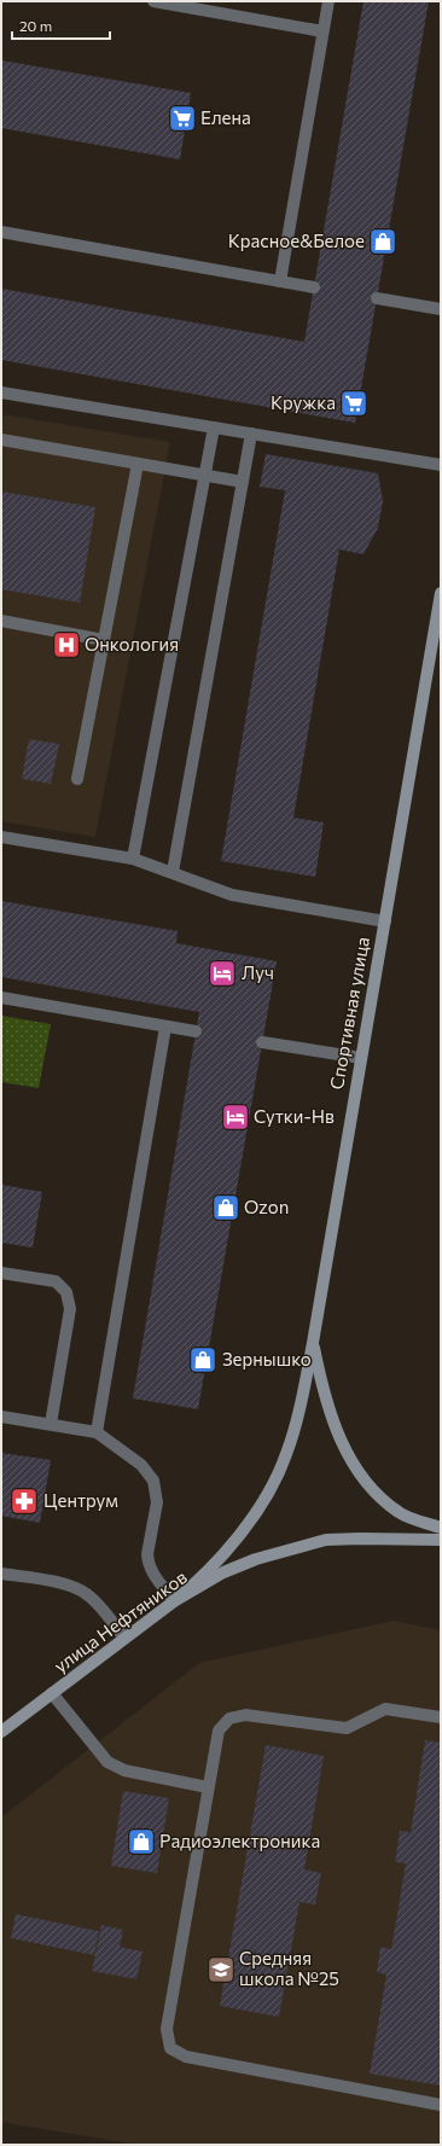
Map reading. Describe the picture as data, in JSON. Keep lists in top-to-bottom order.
{
  "streets": {
    "street": ["Спортивная улица", "улица Нефтяников"]
  },
  "crossings": [
    ["Спортивная улица", "улица Нефтяников"]
  ],
  "places": {
    "supermarket": ["Елена", "Кружка"],
    "shop": [
      "Красное&Белое",
      "Ozon",
      "Зернышко",
      "Радиоэлектроника"
    ],
    "hospital": ["Онкология"],
    "hotel": ["Луч", "Сутки-Нв"],
    "pharmacy": ["Центрум"],
    "school or university": ["Средняя школа №25"]
  },
  "scale_bar": "20 m"
}
